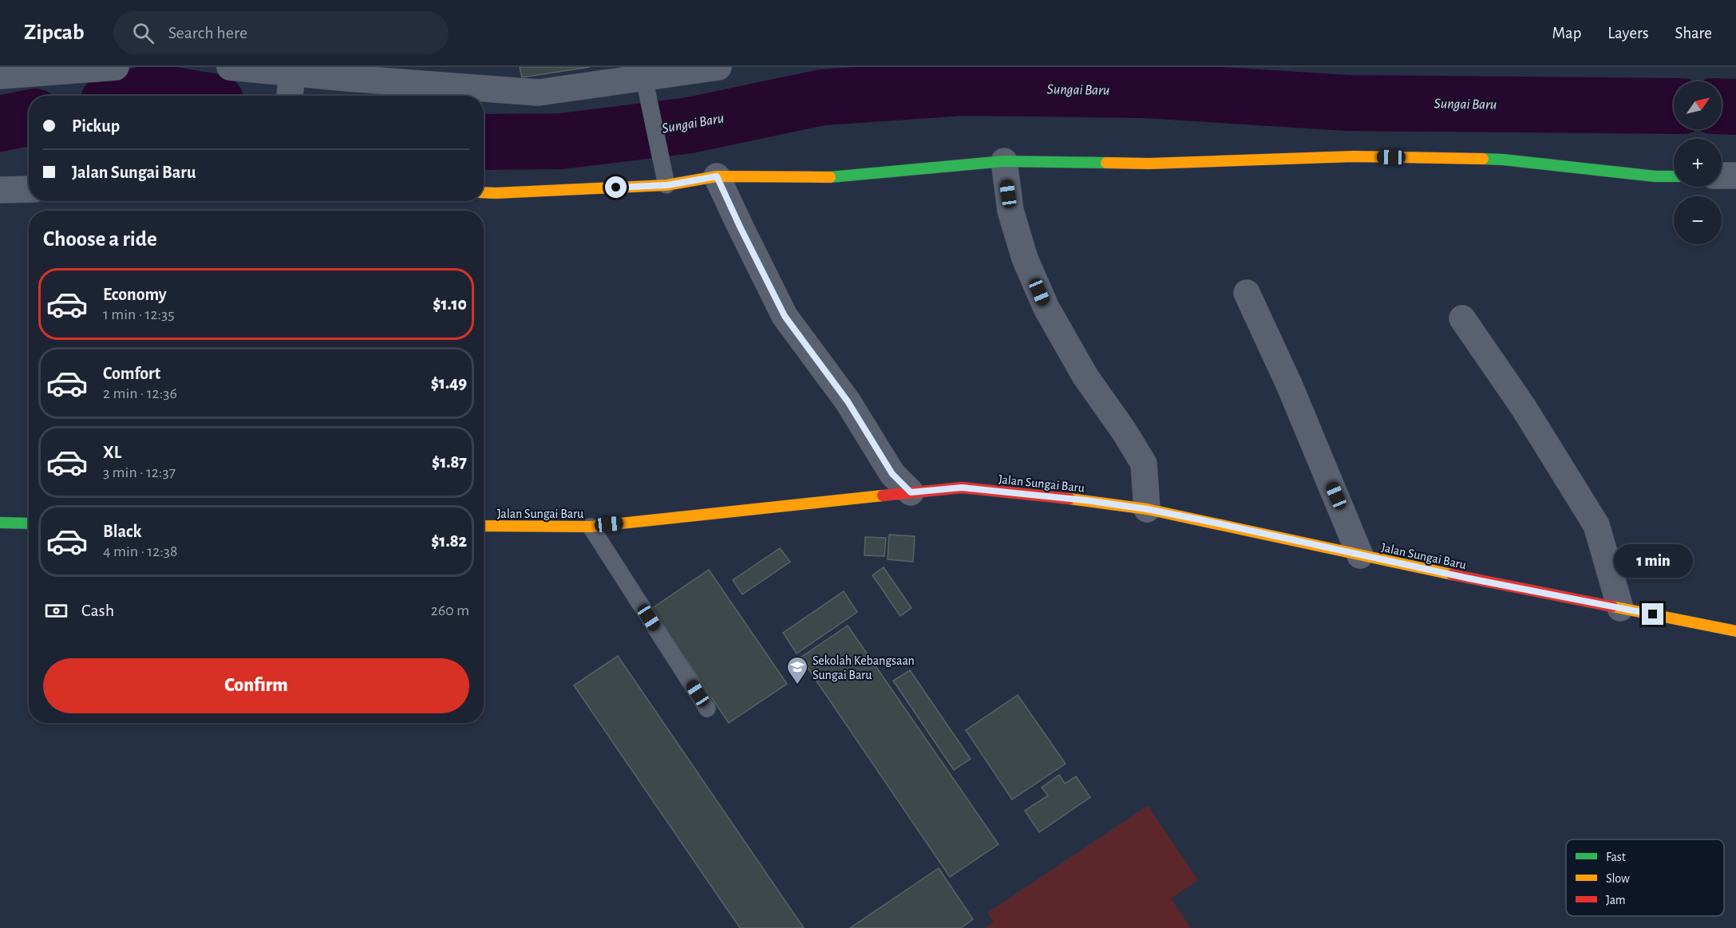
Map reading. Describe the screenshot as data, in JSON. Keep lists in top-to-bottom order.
{
  "streets": {
    "main road": ["Jalan Sungai Baru"]
  },
  "water": ["Sungai Baru"],
  "places": {
    "school or university": ["Sekolah Kebangsaan Sungai Baru"]
  },
  "legend": ["Fast", "Slow", "Jam"],
  "north": "top right",
  "page": {
    "header": "Zipcab",
    "search": "Search here",
    "nav": ["Map", "Layers", "Share"],
    "map_buttons": ["+", "−"],
    "banner": ["Pickup", "Jalan Sungai Baru"],
    "heading": "Choose a ride",
    "list": [
      {
        "name": "Economy",
        "note": "1 min · 12:35",
        "value": "$1.10"
      },
      {
        "name": "Comfort",
        "note": "2 min · 12:36",
        "value": "$1.49"
      },
      {
        "name": "XL",
        "note": "3 min · 12:37",
        "value": "$1.87"
      },
      {
        "name": "Black",
        "note": "4 min · 12:38",
        "value": "$1.82"
      }
    ],
    "bubble": "1 min",
    "pay": ["Cash", "260 m"],
    "buttons": "Confirm"
  }
}
